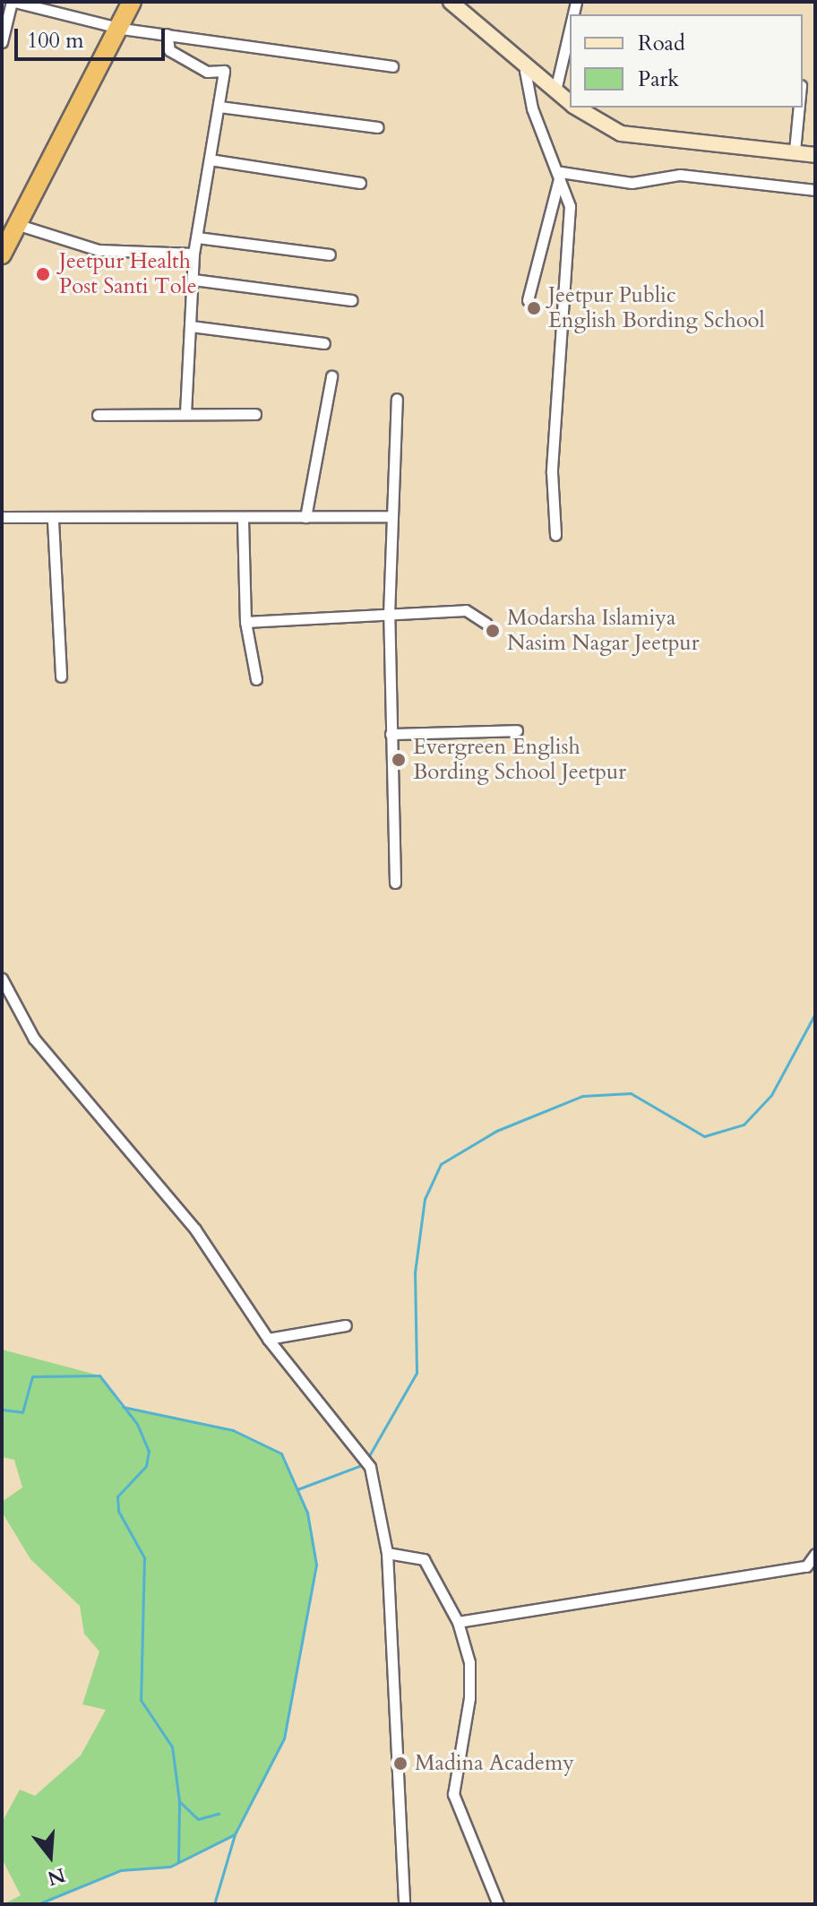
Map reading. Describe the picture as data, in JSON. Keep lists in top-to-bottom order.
{
  "places": [
    "Jeetpur Health Post Santi Tole",
    "Jeetpur Public English Bording School",
    "Modarsha Islamiya Nasim Nagar Jeetpur",
    "Evergreen English Bording School Jeetpur",
    "Madina Academy"
  ],
  "legend": ["Road", "Park"],
  "scale_bar": "100 m",
  "north": "bottom"
}
